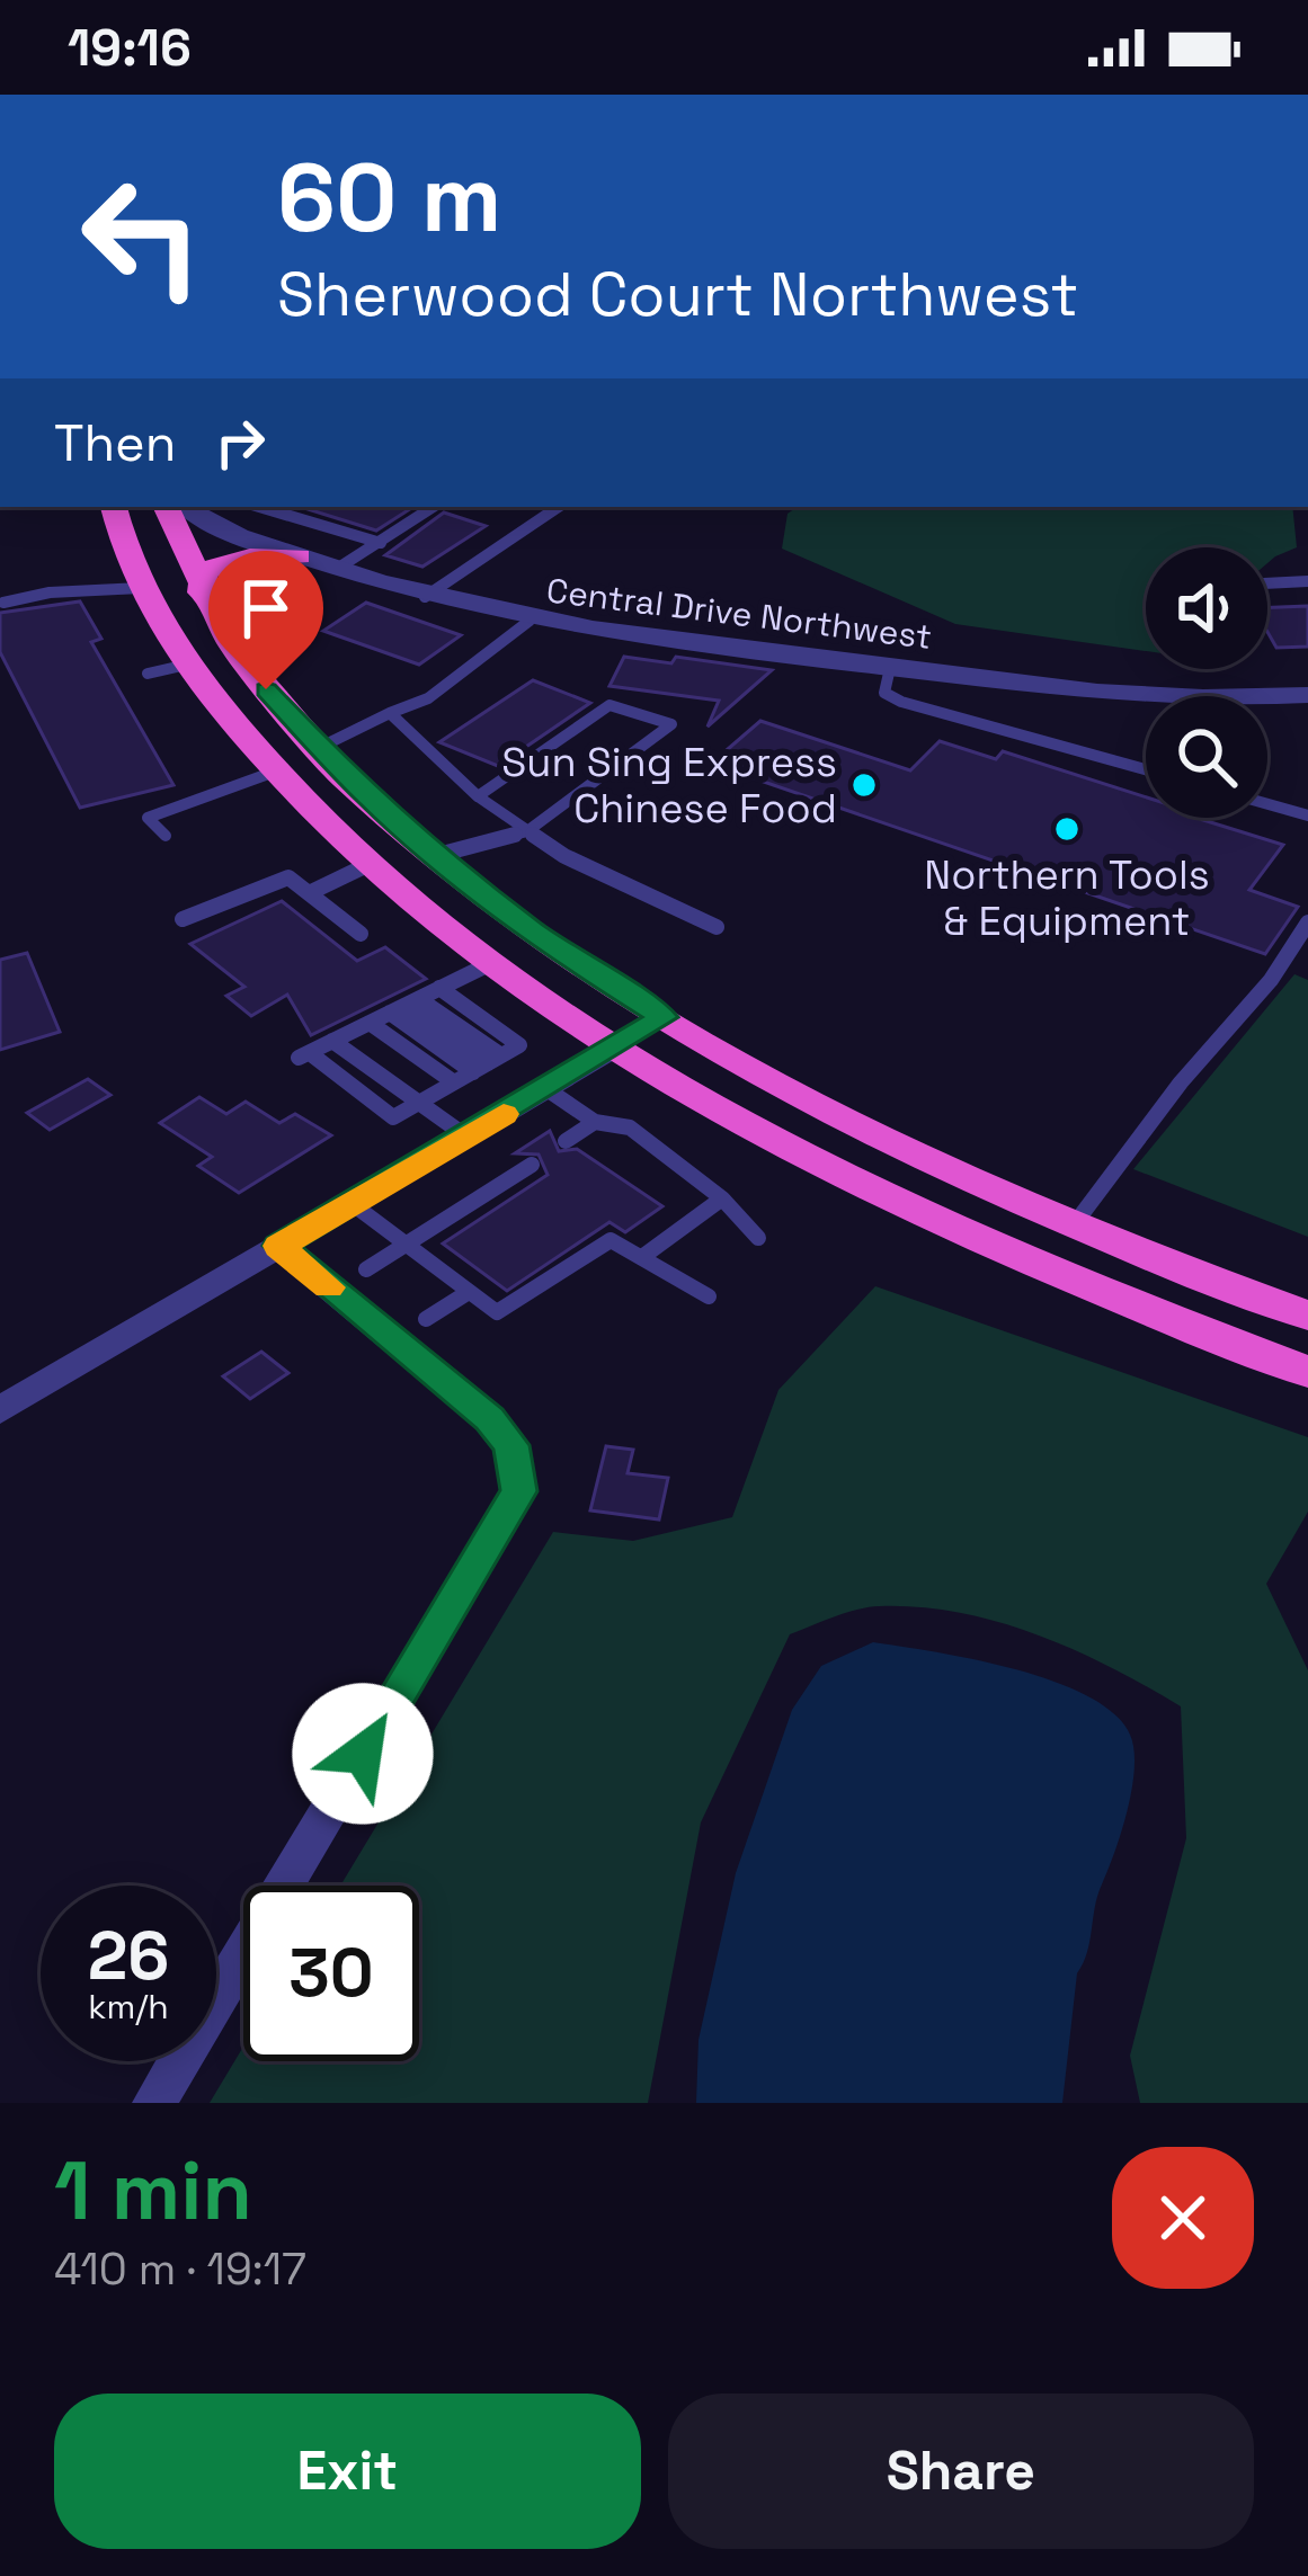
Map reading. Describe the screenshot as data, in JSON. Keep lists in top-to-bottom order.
{
  "streets": {
    "street": ["Central Drive Northwest"]
  },
  "places": ["Sun Sing Express Chinese Food", "Northern Tools & Equipment"],
  "page": {
    "status": "19:16",
    "turn": ["60 m", "Sherwood Court Northwest"],
    "then": "Then",
    "speed": "26 km/h",
    "limit": "30",
    "heading": ["1 min", "410 m · 19:17"],
    "buttons": ["Exit", "Share"]
  }
}
